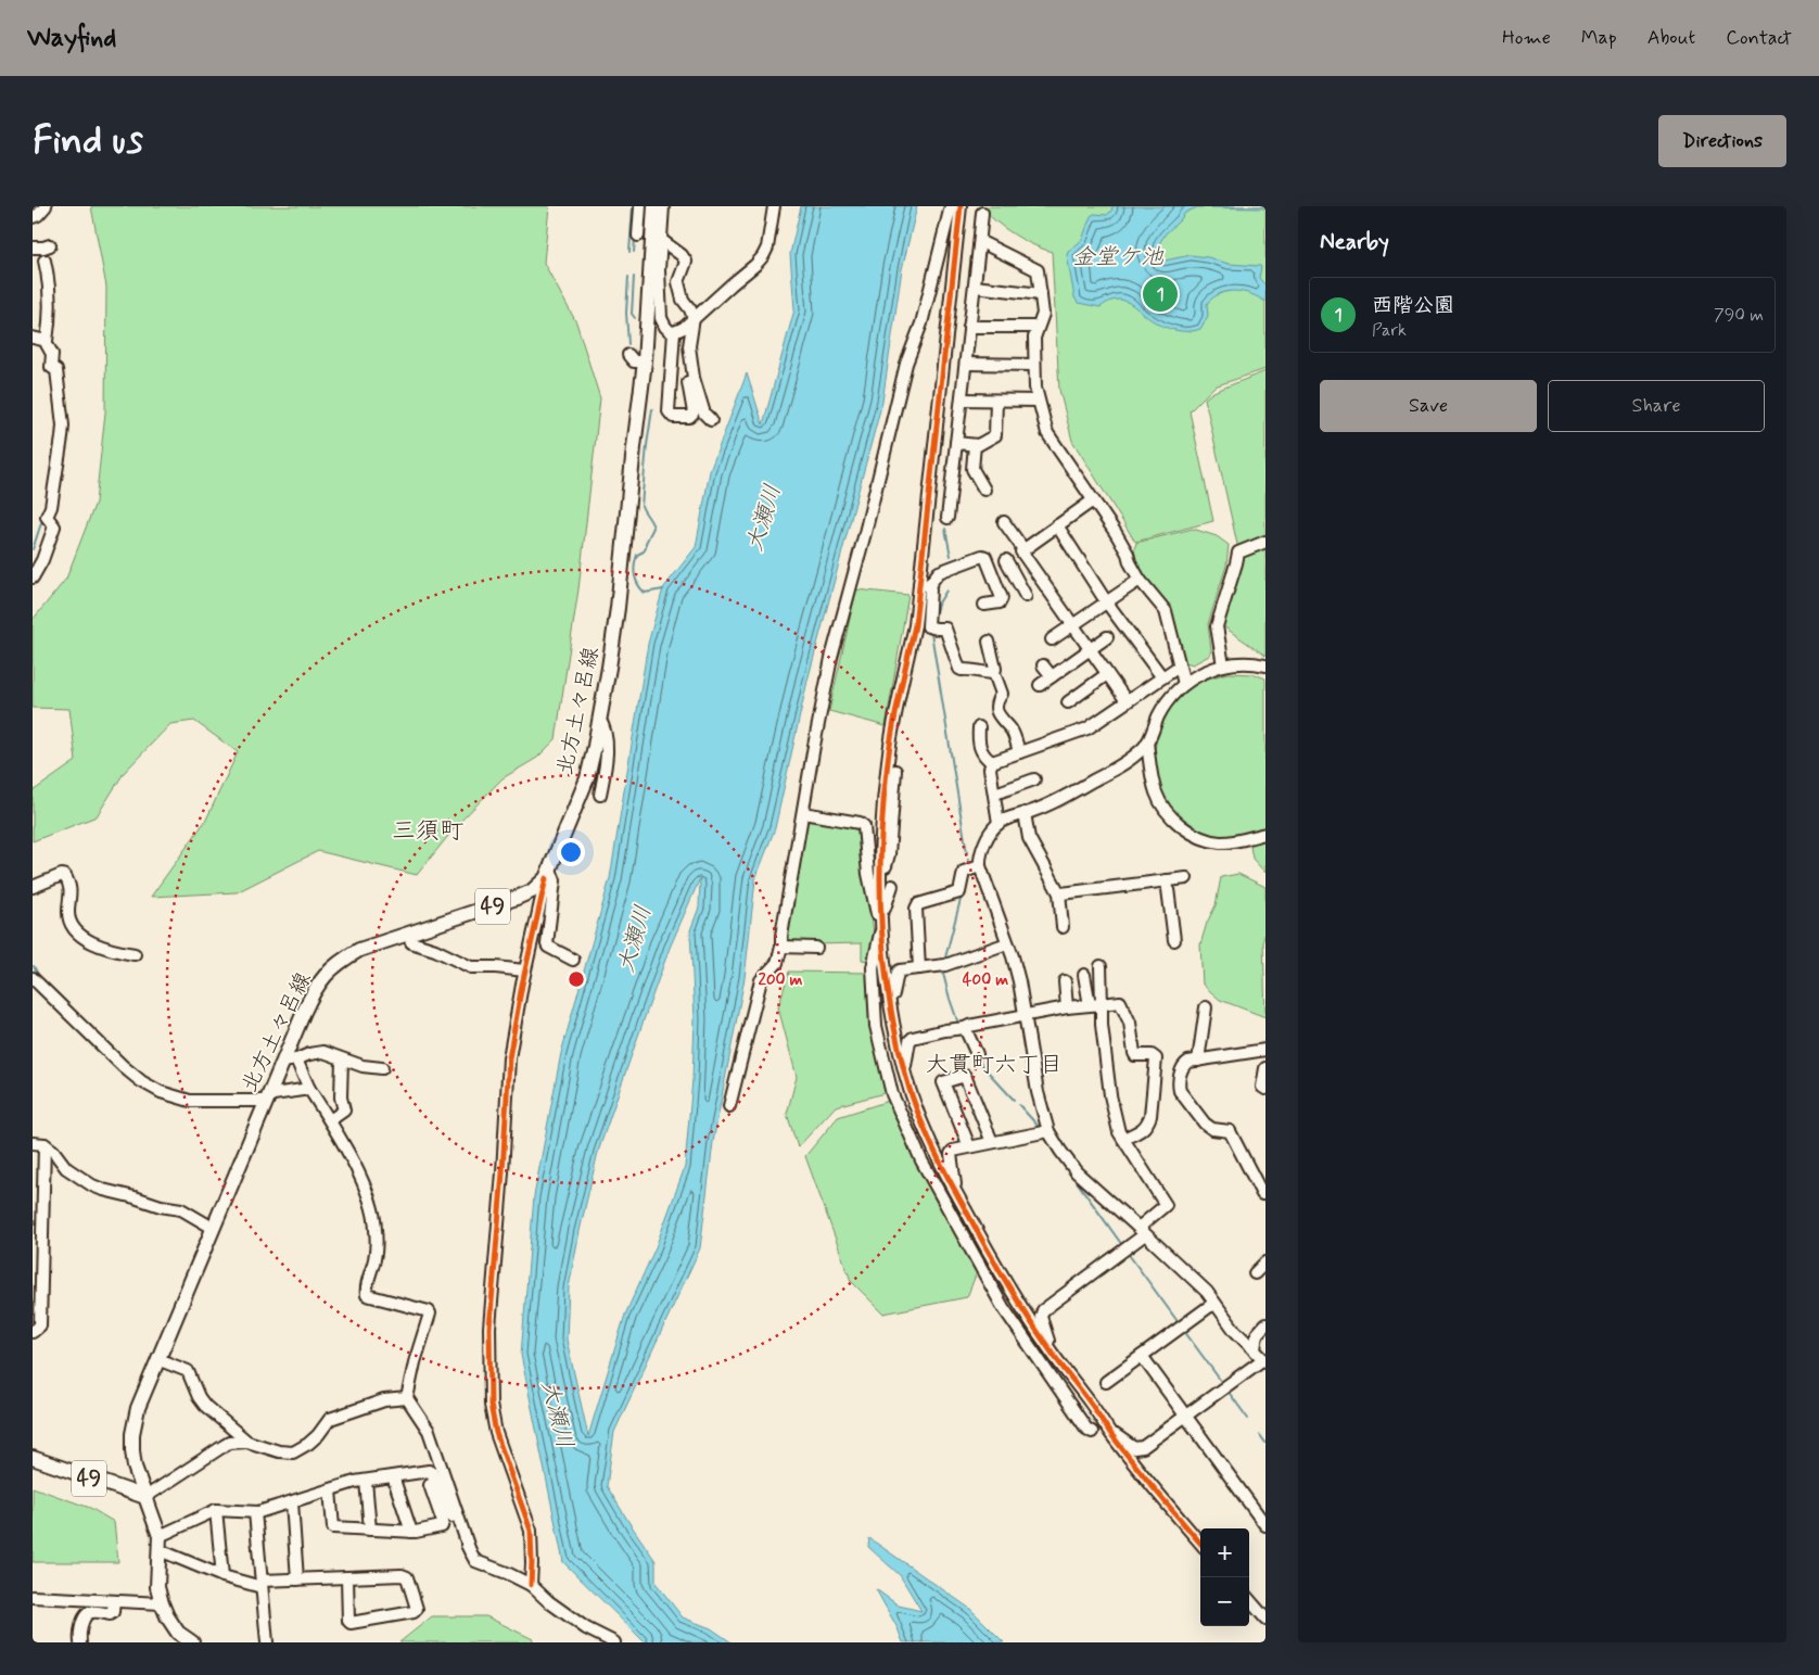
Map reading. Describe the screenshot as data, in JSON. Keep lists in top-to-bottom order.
{
  "streets": {
    "main road": ["北方土々呂線", "49"]
  },
  "crossings": [
    ["北方土々呂線", "49"]
  ],
  "districts": ["三須町", "大貫町六丁目"],
  "water": ["金堂ケ池", "大瀬川"],
  "page": {
    "header": "Wayfind",
    "nav": [
      "Home",
      "Map",
      "About",
      "Contact"
    ],
    "buttons": [
      "Directions",
      ["Save", "Share"]
    ],
    "title": "Find us",
    "heading": "Nearby",
    "pins": "1",
    "list": [
      {
        "mark": "1",
        "name": "西階公園",
        "note": "Park",
        "value": "790 m"
      }
    ],
    "map_buttons": ["+", "−"]
  },
  "rings": ["200 m", "400 m"]
}
